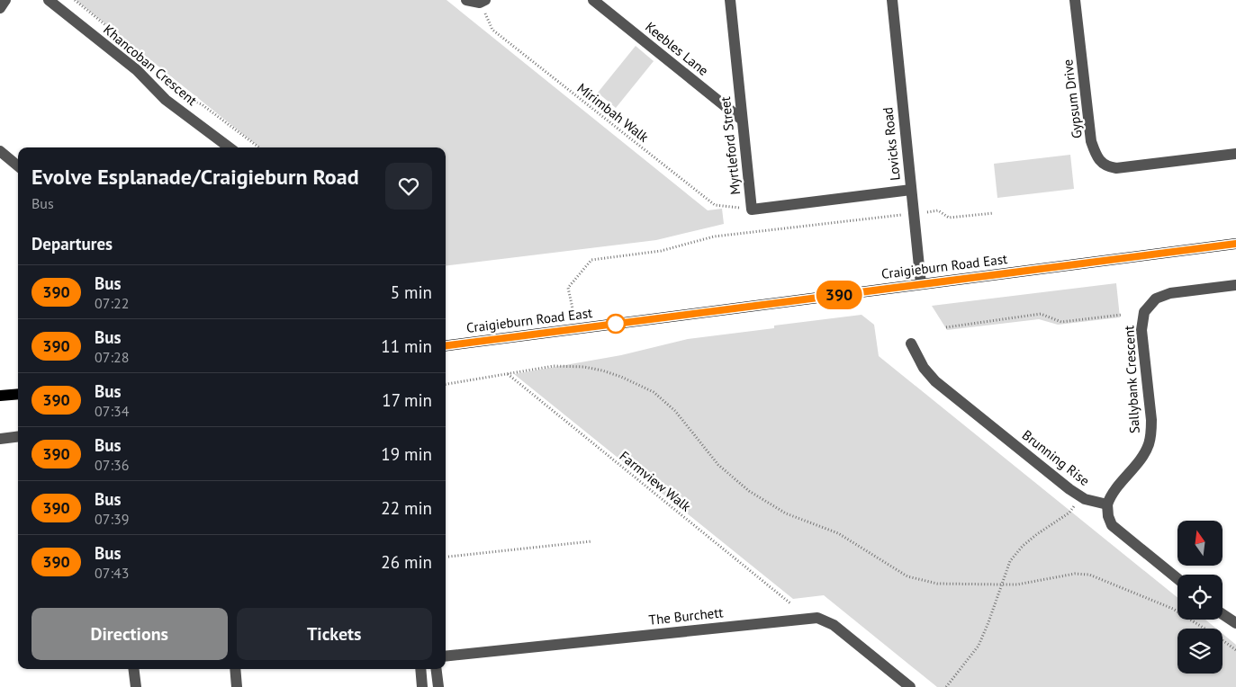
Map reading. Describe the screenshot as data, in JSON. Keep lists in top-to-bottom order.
{
  "streets": {
    "main road": ["Craigieburn Road East"],
    "street": [
      "Keebles Lane",
      "Khancoban Crescent",
      "Gypsum Drive",
      "Lovicks Road",
      "Myrtleford Street",
      "Sallybank Crescent",
      "Brunning Rise",
      "The Burchett"
    ],
    "path": ["Mirimbah Walk", "Farmview Walk"]
  },
  "crossings": [
    ["Keebles Lane", "Myrtleford Street"],
    ["Mirimbah Walk", "Myrtleford Street"],
    ["Lovicks Road", "Myrtleford Street"],
    ["Lovicks Road", "Craigieburn Road East"],
    ["Sallybank Crescent", "Brunning Rise"]
  ],
  "lines": ["bus line 390"],
  "north": "top",
  "page": {
    "on_map": "390",
    "heading": [
      ["Evolve Esplanade/Craigieburn Road", "Bus"],
      "Departures"
    ],
    "list": [
      {
        "mark": "390",
        "name": "Bus",
        "note": "07:22",
        "value": "5 min"
      },
      {
        "mark": "390",
        "name": "Bus",
        "note": "07:28",
        "value": "11 min"
      },
      {
        "mark": "390",
        "name": "Bus",
        "note": "07:34",
        "value": "17 min"
      },
      {
        "mark": "390",
        "name": "Bus",
        "note": "07:36",
        "value": "19 min"
      },
      {
        "mark": "390",
        "name": "Bus",
        "note": "07:39",
        "value": "22 min"
      },
      {
        "mark": "390",
        "name": "Bus",
        "note": "07:43",
        "value": "26 min"
      }
    ],
    "buttons": ["Directions", "Tickets"]
  }
}
